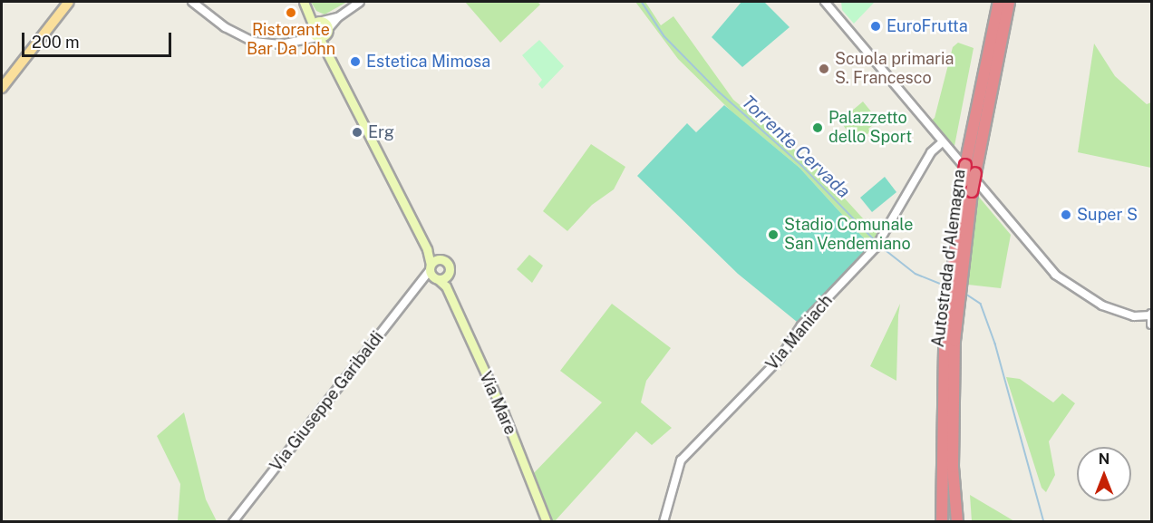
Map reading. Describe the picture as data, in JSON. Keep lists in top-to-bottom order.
{
  "streets": {
    "highway": ["Autostrada d'Alemagna"],
    "main road": ["Via Mare"],
    "street": ["Via Maniach", "Via Giuseppe Garibaldi"]
  },
  "crossings": [
    ["Via Giuseppe Garibaldi", "Via Mare"]
  ],
  "water": ["Torrente Cervada"],
  "places": [
    "Ristorante Bar Da John",
    "EuroFrutta",
    "Estetica Mimosa",
    "Scuola primaria S. Francesco",
    "Palazzetto dello Sport",
    "Erg",
    "Super S",
    "Stadio Comunale San Vendemiano"
  ],
  "scale_bar": "200 m",
  "north": "top"
}
